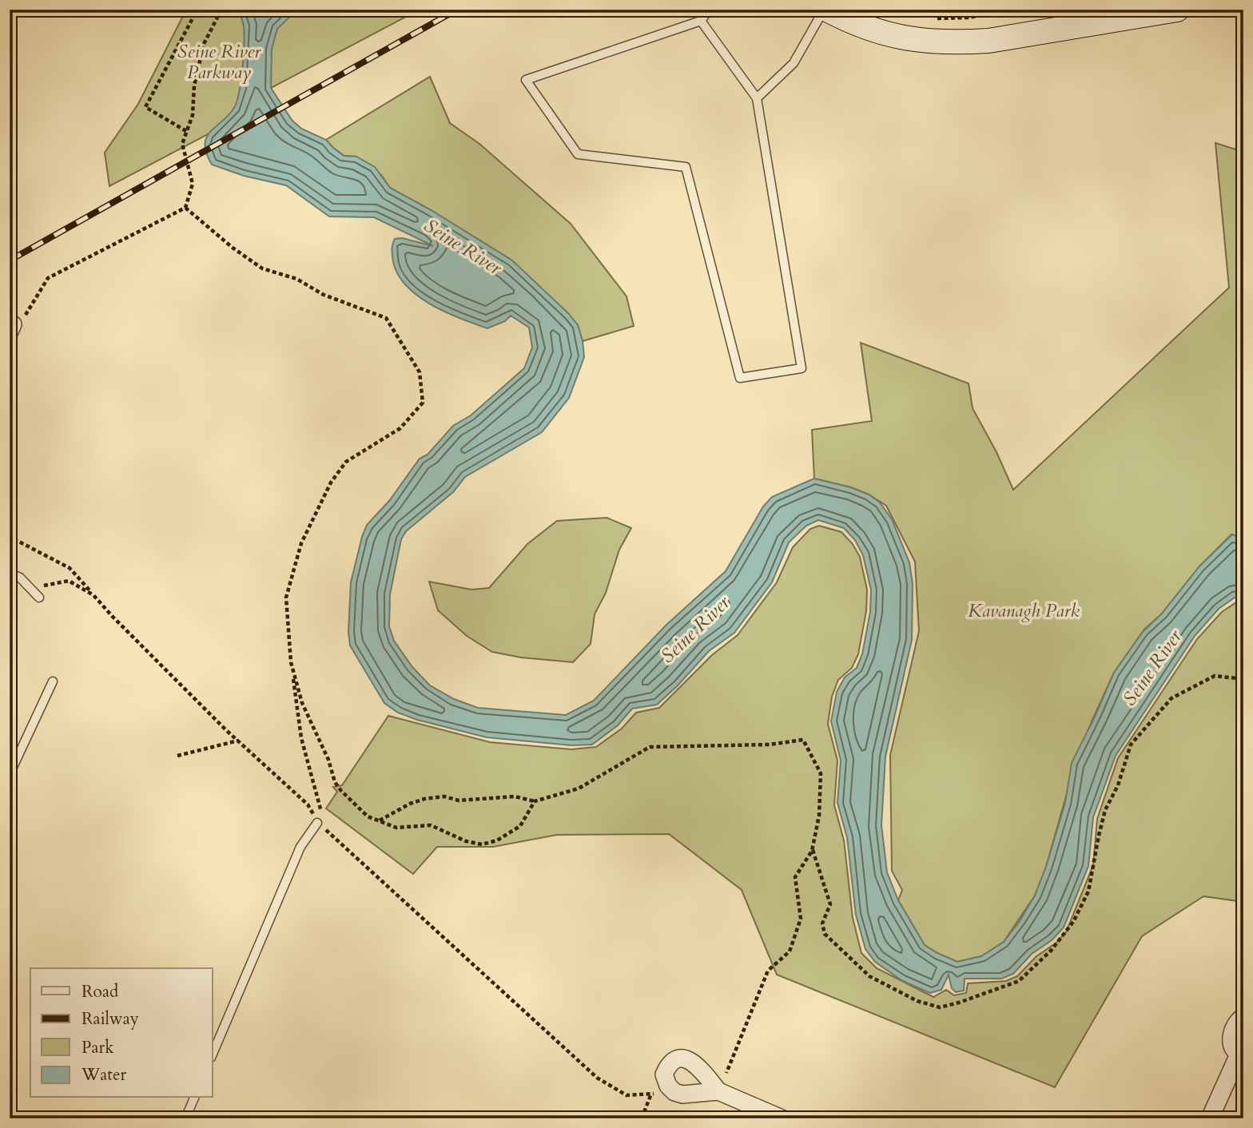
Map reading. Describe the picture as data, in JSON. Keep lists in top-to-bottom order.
{
  "water": ["Seine River"],
  "parks": ["Seine River Parkway", "Kavanagh Park"],
  "legend": [
    "Road",
    "Railway",
    "Park",
    "Water"
  ]
}
